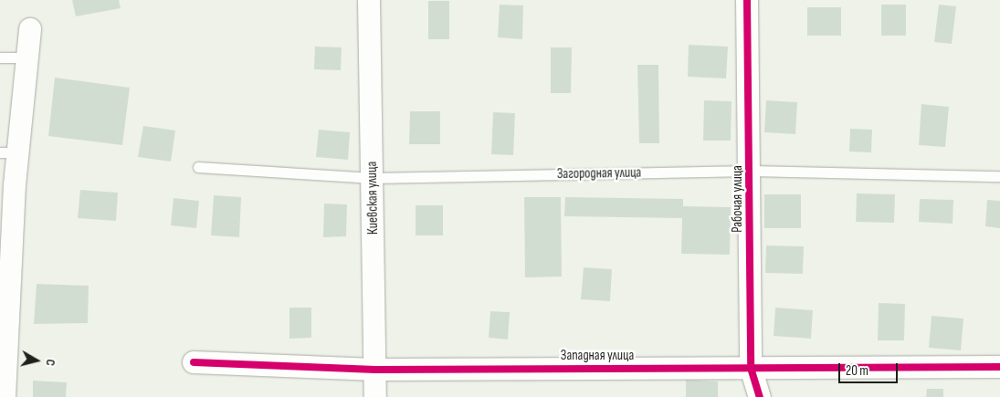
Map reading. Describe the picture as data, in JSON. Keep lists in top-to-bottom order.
{
  "streets": {
    "street": ["Киевская улица", "Рабочая улица", "Западная улица"],
    "lane": ["Загородная улица"]
  },
  "crossings": [
    ["Загородная улица", "Киевская улица"],
    ["Загородная улица", "Рабочая улица"],
    ["Киевская улица", "Западная улица"],
    ["Рабочая улица", "Западная улица"]
  ],
  "scale_bar": "20 m",
  "north": "right"
}
